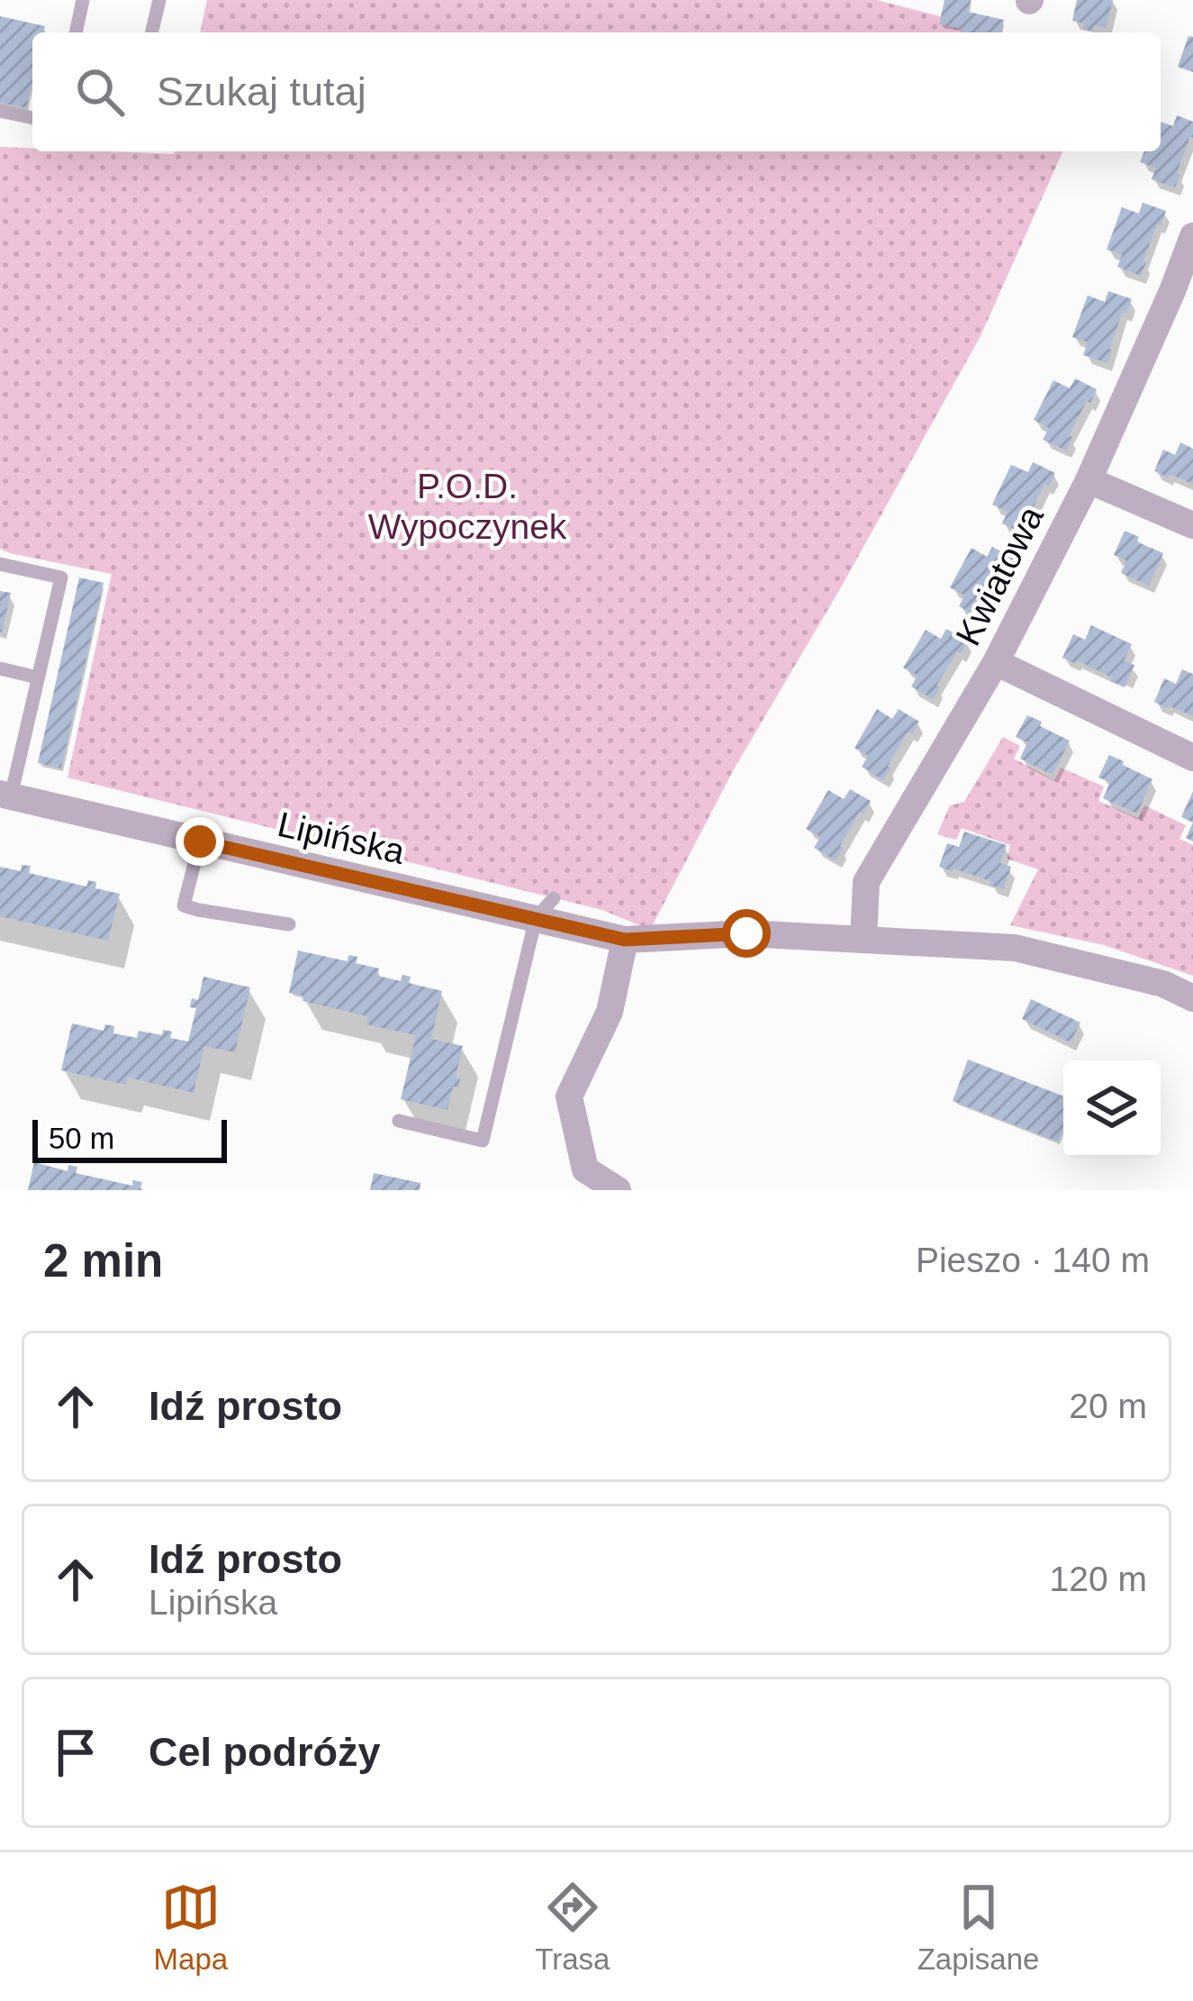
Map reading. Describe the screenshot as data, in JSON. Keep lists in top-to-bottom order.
{
  "streets": {
    "street": ["Kwiatowa", "Lipińska"]
  },
  "crossings": [
    ["Kwiatowa", "Lipińska"]
  ],
  "parks": ["P.O.D. Wypoczynek"],
  "scale_bar": "50 m",
  "page": {
    "search": "Szukaj tutaj",
    "scale": "50 m",
    "heading": ["2 min", "Pieszo · 140 m"],
    "list": [
      ["Idź prosto", "20 m"],
      ["Idź prosto", "Lipińska", "120 m"],
      "Cel podróży"
    ],
    "nav": ["Mapa", "Trasa", "Zapisane"]
  }
}
